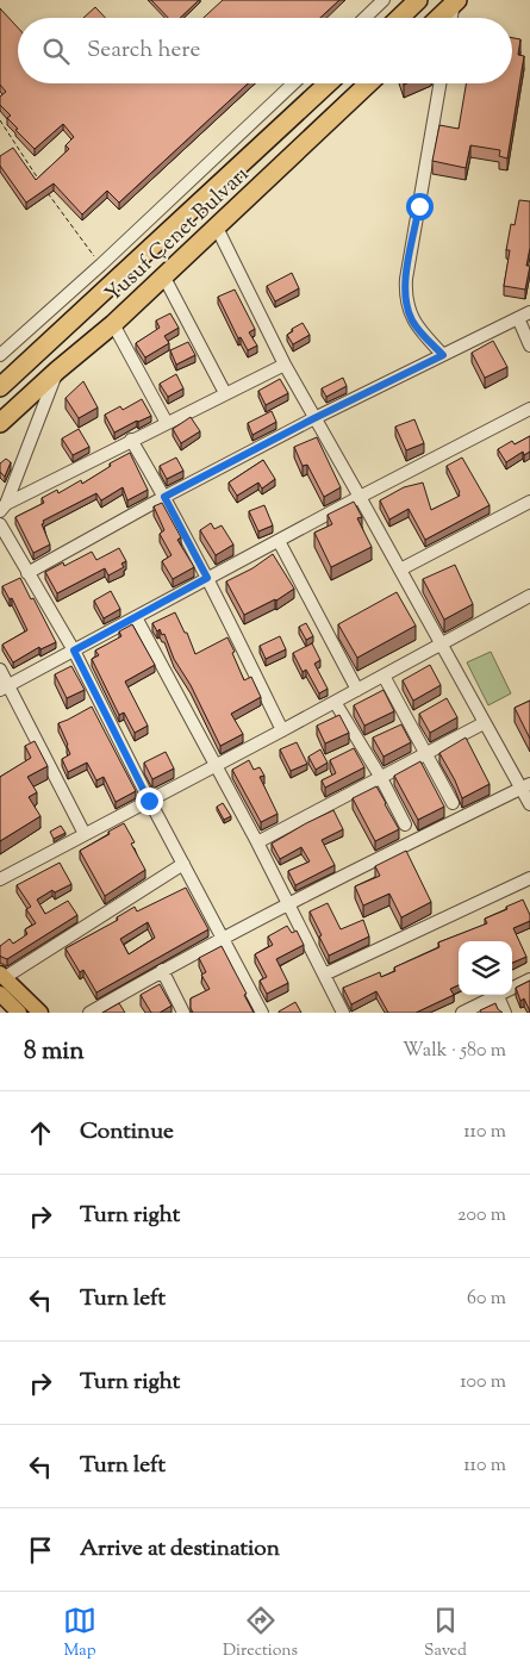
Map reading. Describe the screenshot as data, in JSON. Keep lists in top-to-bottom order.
{
  "streets": {
    "highway": ["Yusuf Çenet Bulvarı"]
  },
  "page": {
    "search": "Search here",
    "heading": ["8 min", "Walk · 580 m"],
    "list": [
      ["Continue", "110 m"],
      ["Turn right", "200 m"],
      ["Turn left", "60 m"],
      ["Turn right", "100 m"],
      ["Turn left", "110 m"],
      "Arrive at destination"
    ],
    "nav": ["Map", "Directions", "Saved"]
  }
}
